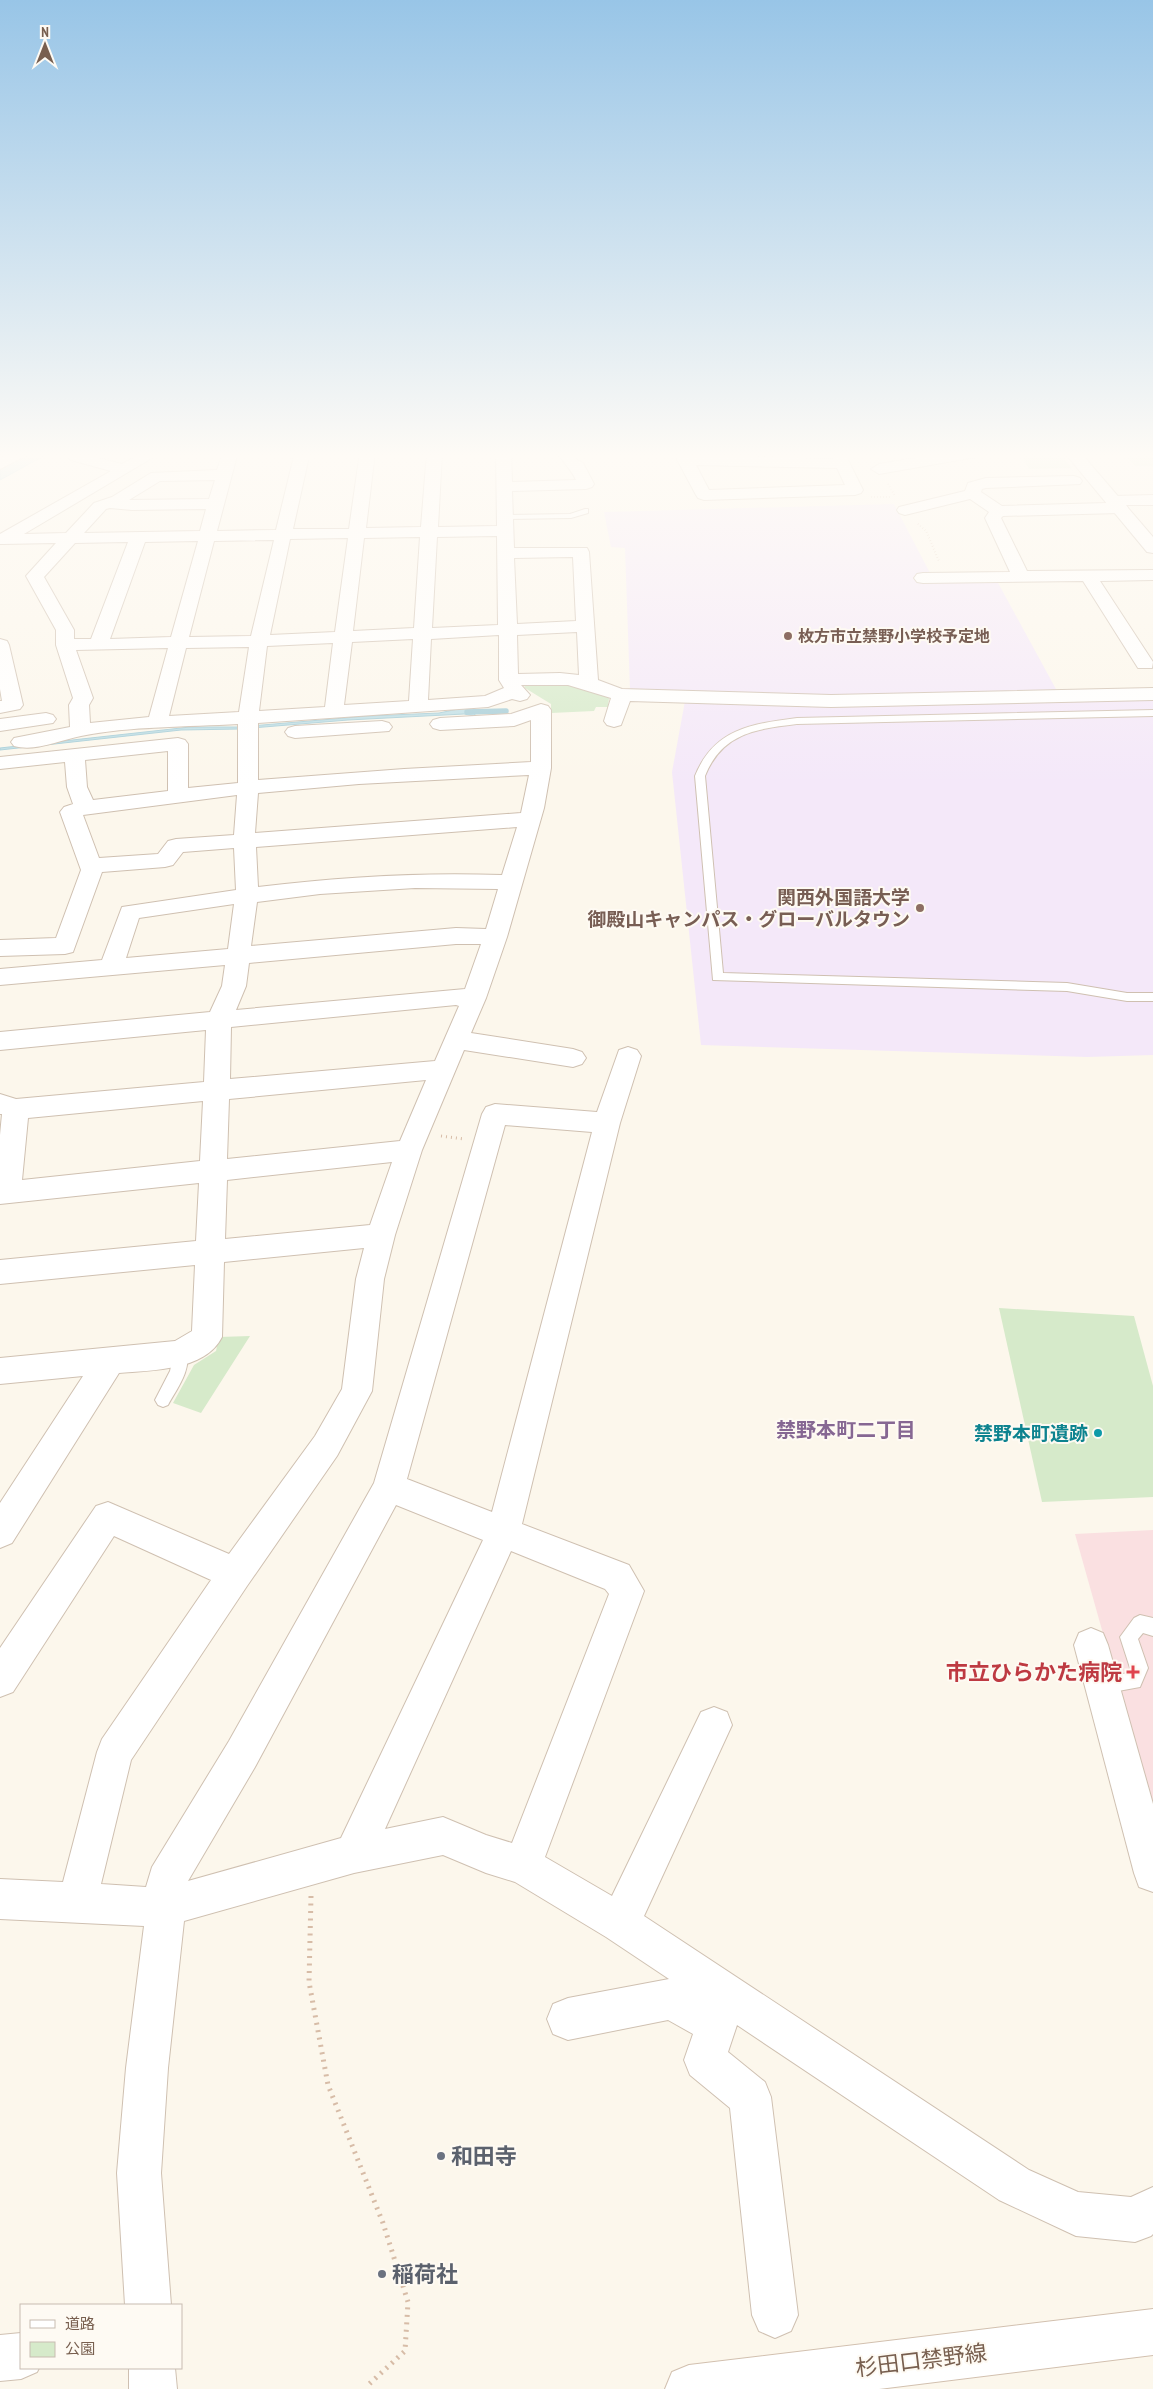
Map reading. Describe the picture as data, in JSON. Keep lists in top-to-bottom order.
{
  "streets": {
    "street": ["杉田口禁野線"]
  },
  "districts": ["禁野本町二丁目"],
  "places": {
    "other": [
      "枚方市立禁野小学校予定地",
      "関西外国語大学 御殿山キャンパス・グローバルタウン",
      "禁野本町遺跡",
      "和田寺",
      "稲荷社"
    ],
    "health": ["市立ひらかた病院"]
  },
  "legend": ["道路", "公園"],
  "north": "top"
}
